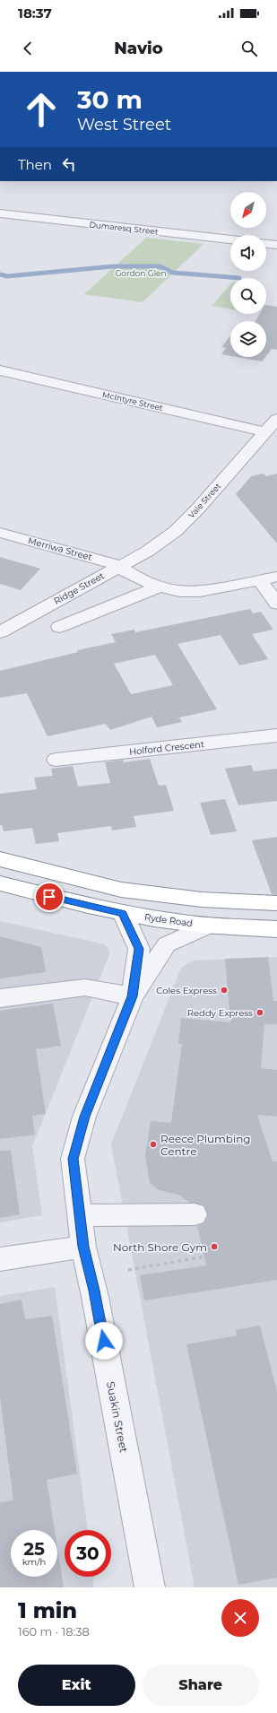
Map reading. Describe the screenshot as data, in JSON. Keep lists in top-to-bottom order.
{
  "streets": {
    "highway": ["Ryde Road"],
    "street": [
      "Dumaresq Street",
      "McIntyre Street",
      "Vale Street",
      "Merriwa Street",
      "Ridge Street",
      "Holford Crescent",
      "Suakin Street"
    ]
  },
  "crossings": [
    ["McIntyre Street", "Vale Street"],
    ["Vale Street", "Merriwa Street"],
    ["Vale Street", "Ridge Street"],
    ["Merriwa Street", "Ridge Street"]
  ],
  "parks": ["Gordon Glen"],
  "places": [
    "Coles Express",
    "Reddy Express",
    "Reece Plumbing Centre",
    "North Shore Gym"
  ],
  "north": "bottom left",
  "page": {
    "status": "18:37",
    "header": "Navio",
    "turn": ["30 m", "West Street"],
    "then": "Then",
    "speed": "25 km/h",
    "limit": "30",
    "heading": ["1 min", "160 m · 18:38"],
    "buttons": ["Exit", "Share"]
  }
}
